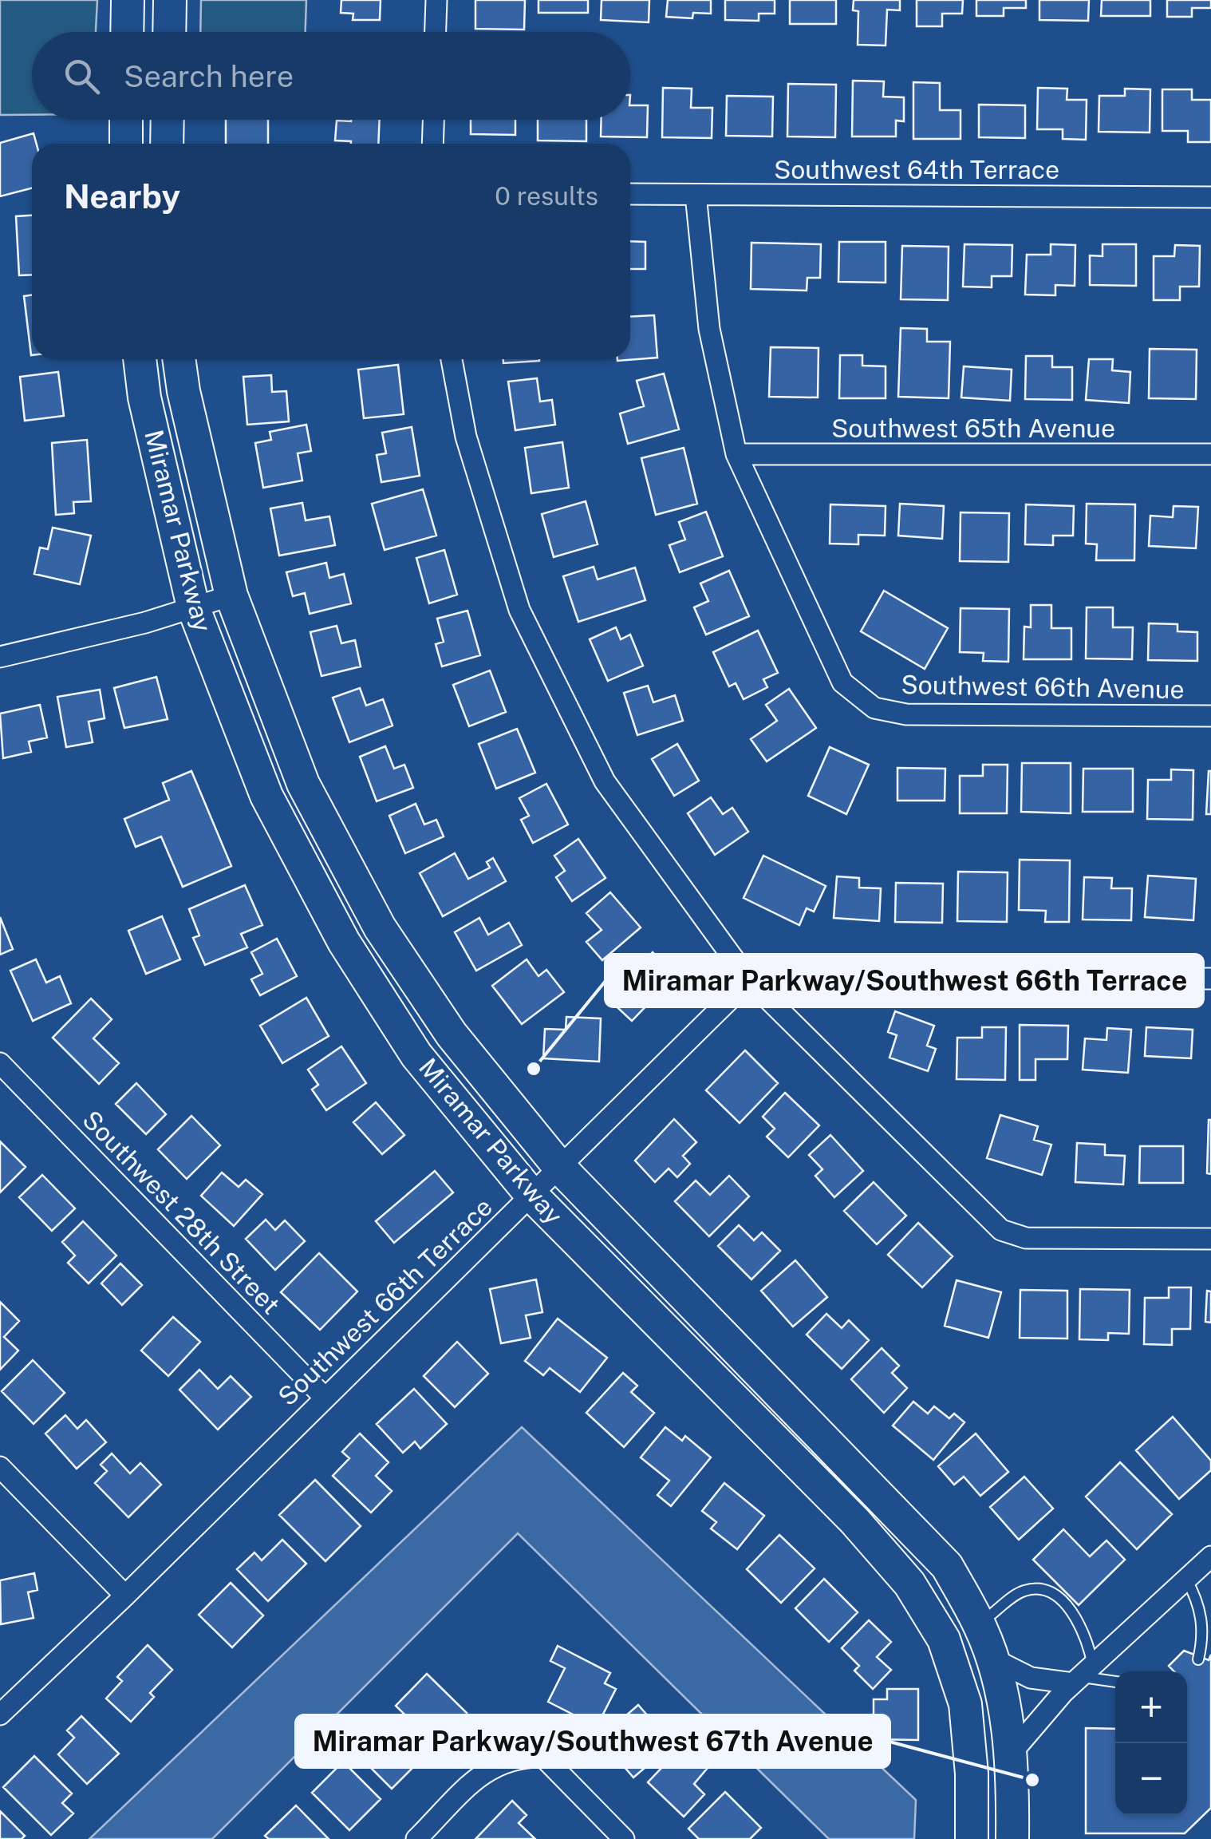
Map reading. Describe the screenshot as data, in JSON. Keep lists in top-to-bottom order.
{
  "streets": {
    "main road": ["Miramar Parkway"],
    "street": [
      "Southwest 64th Terrace",
      "Southwest 65th Avenue",
      "Southwest 66th Avenue",
      "Southwest 28th Street",
      "Southwest 66th Terrace"
    ]
  },
  "crossings": [
    ["Southwest 65th Avenue", "Southwest 66th Avenue"],
    ["Miramar Parkway", "Southwest 66th Terrace"],
    ["Southwest 28th Street", "Southwest 66th Terrace"]
  ],
  "places": ["Miramar Parkway/Southwest 66th Terrace", "Miramar Parkway/Southwest 67th Avenue"],
  "page": {
    "search": "Search here",
    "heading": ["Nearby", "0 results"],
    "map_buttons": ["+", "−"]
  }
}
